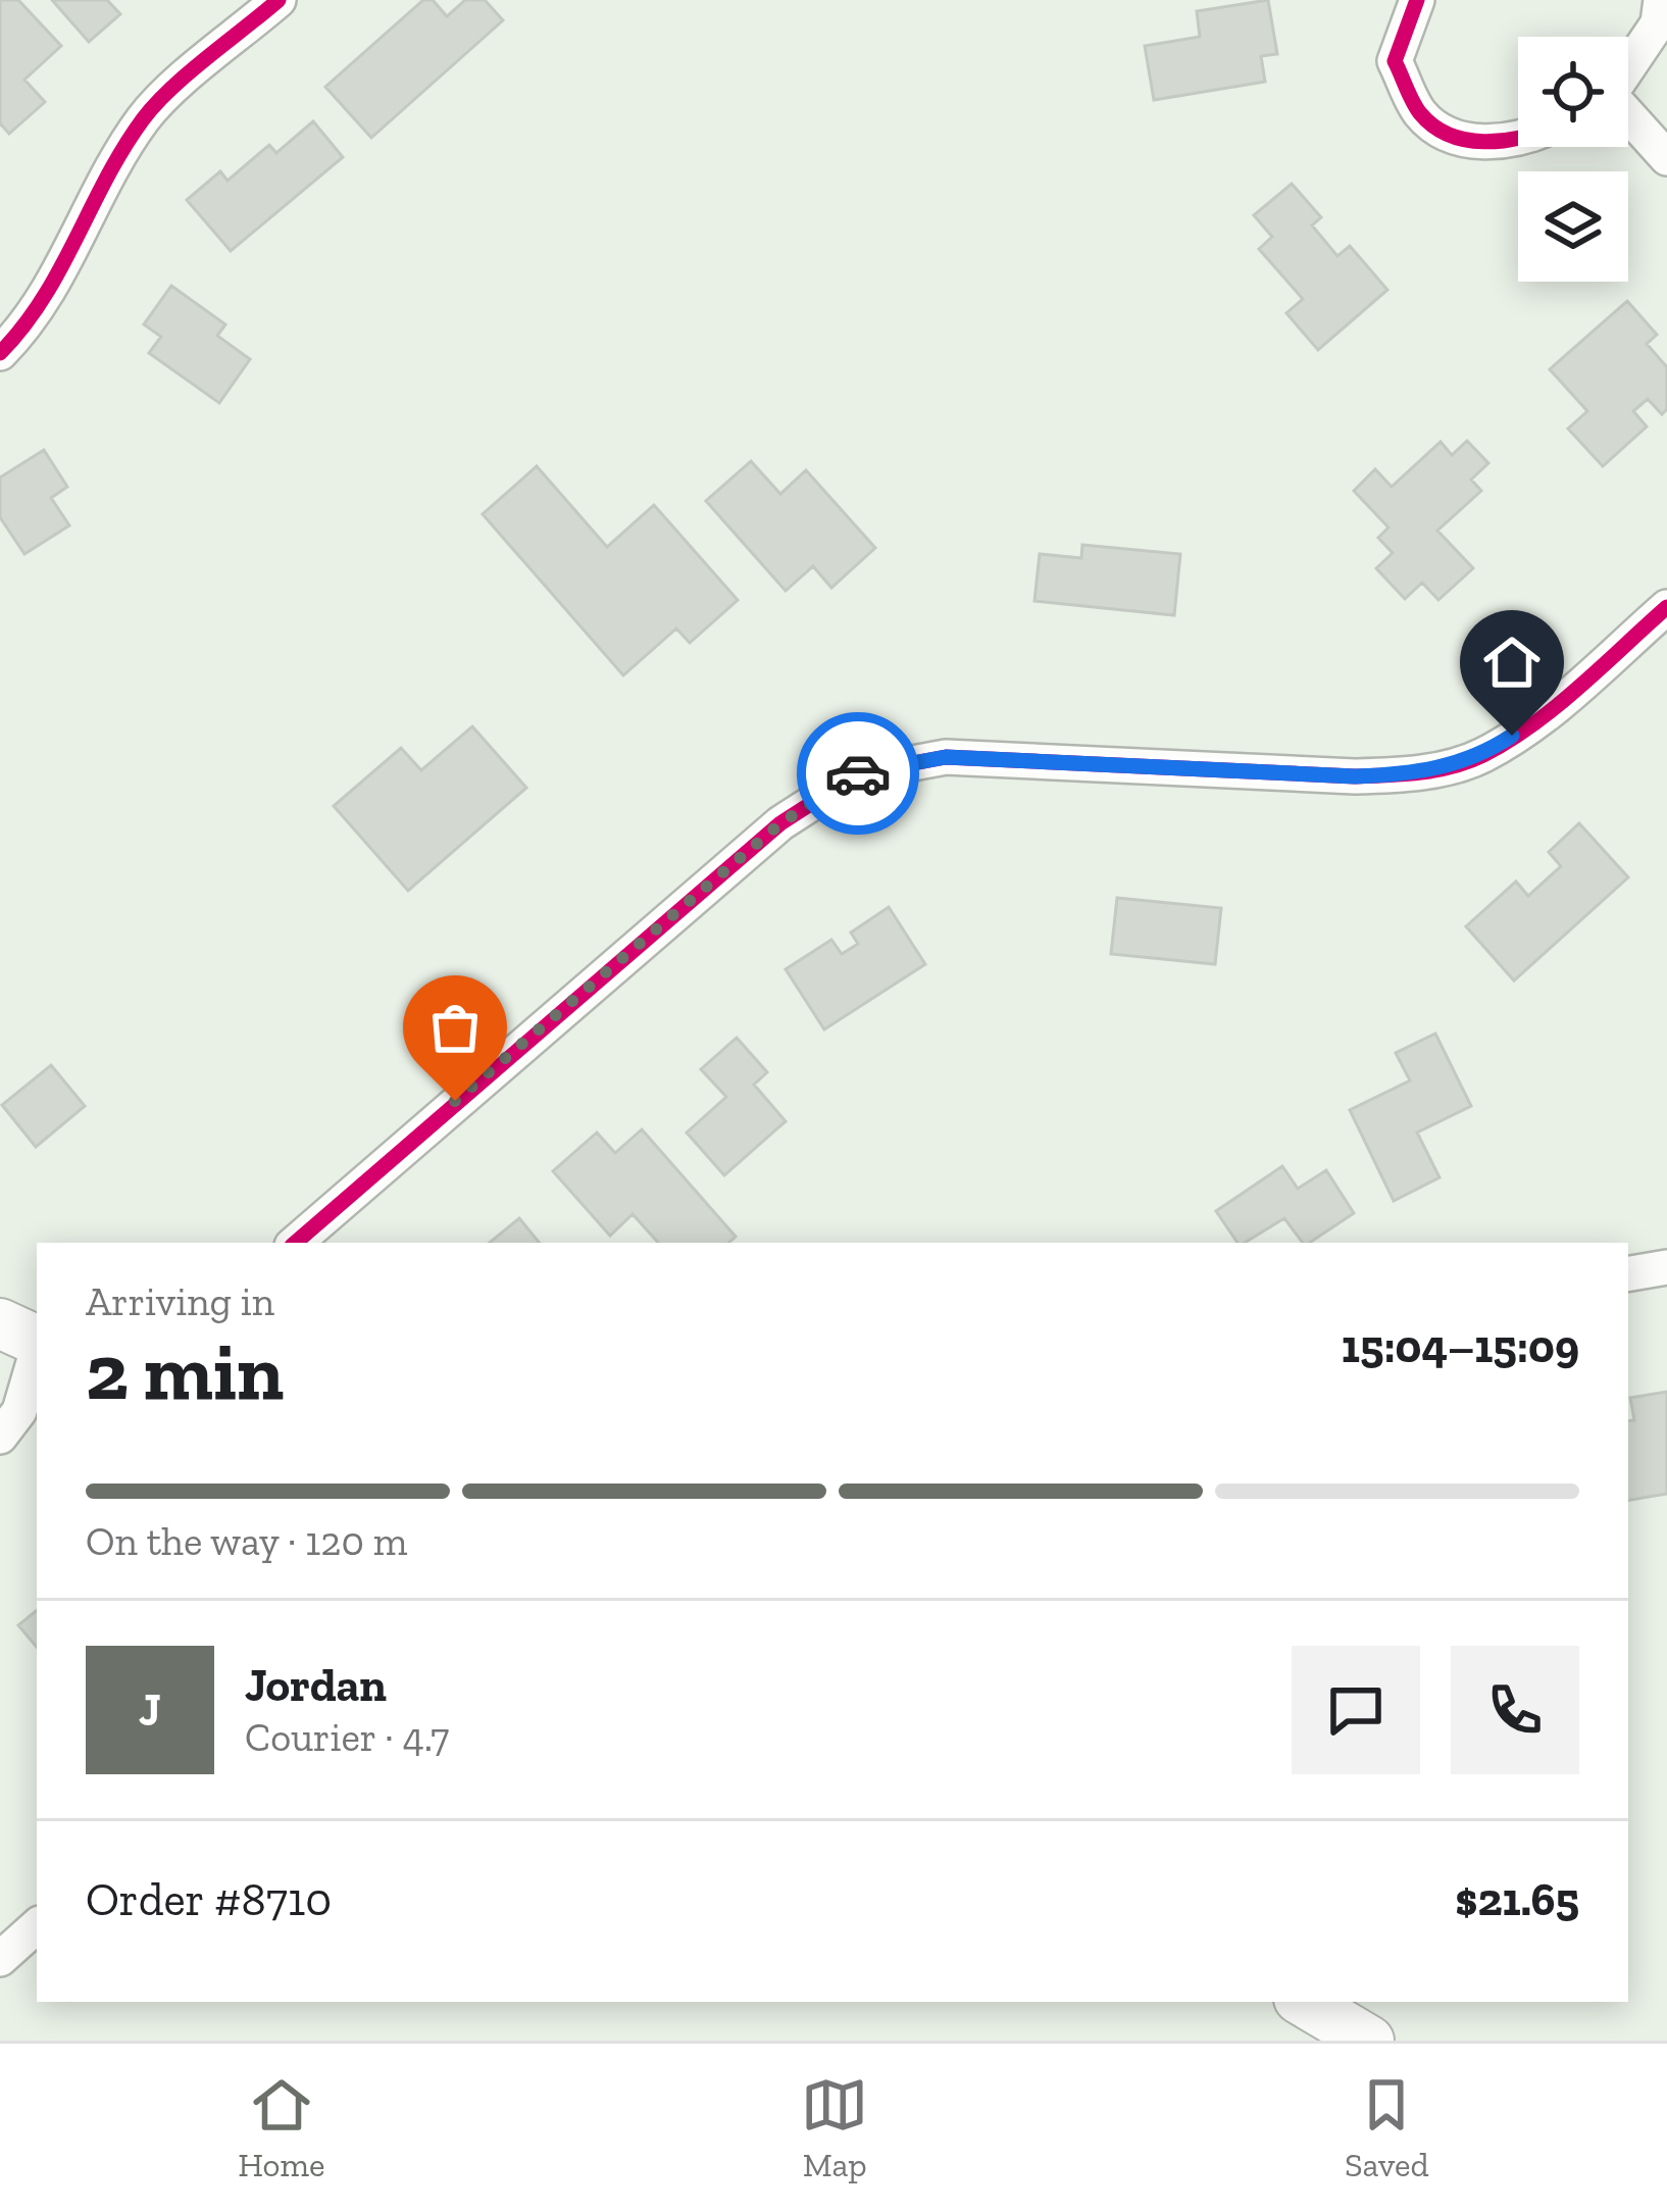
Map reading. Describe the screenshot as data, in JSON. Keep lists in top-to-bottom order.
{
  "page": {
    "heading": ["2 min", "Arriving in", "15:04–15:09"],
    "panel": [
      "Jordan",
      "Courier · 4.7",
      "Order #8710",
      "$21.65"
    ],
    "bar": "On the way · 120 m",
    "round": "J",
    "tabs": ["Home", "Map", "Saved"]
  }
}
